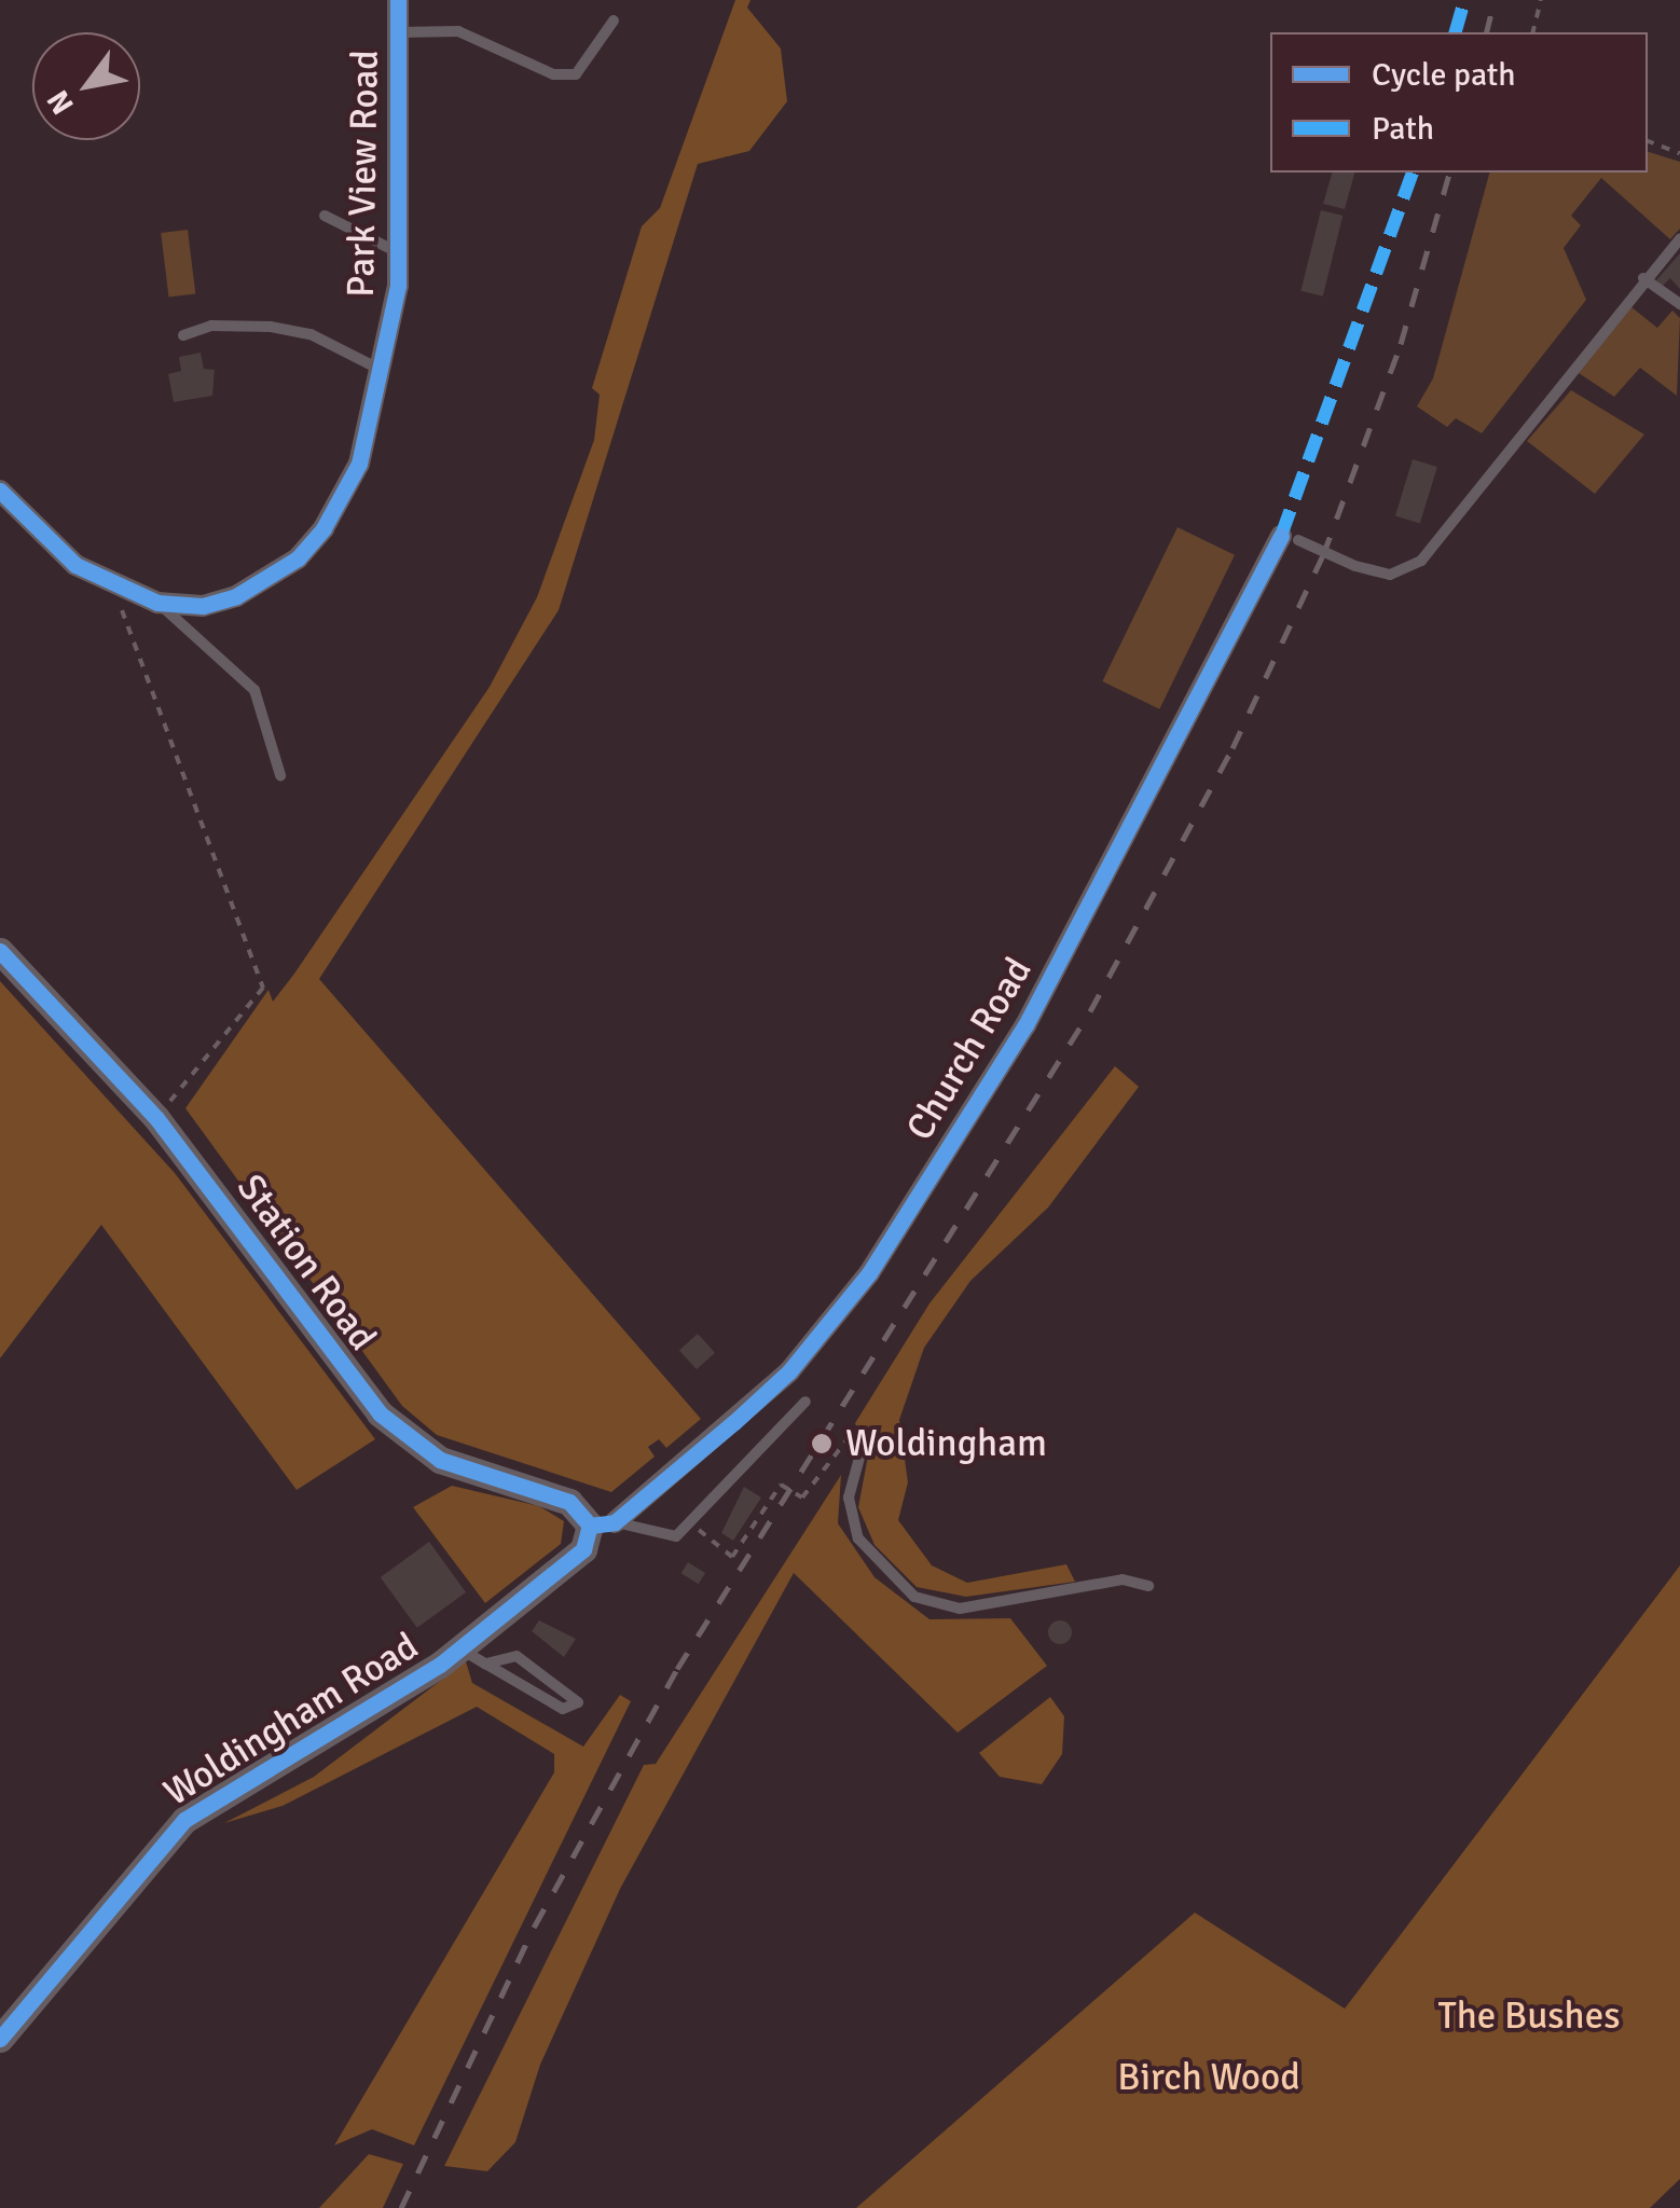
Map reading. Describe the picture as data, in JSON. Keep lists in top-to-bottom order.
{
  "streets": {
    "street": [
      "Park View Road",
      "Church Road",
      "Station Road",
      "Woldingham Road"
    ]
  },
  "crossings": [
    ["Church Road", "Station Road"],
    ["Church Road", "Woldingham Road"],
    ["Station Road", "Woldingham Road"]
  ],
  "parks": ["The Bushes", "Birch Wood"],
  "places": ["Woldingham"],
  "legend": ["Cycle path", "Path"],
  "north": "bottom left"
}
